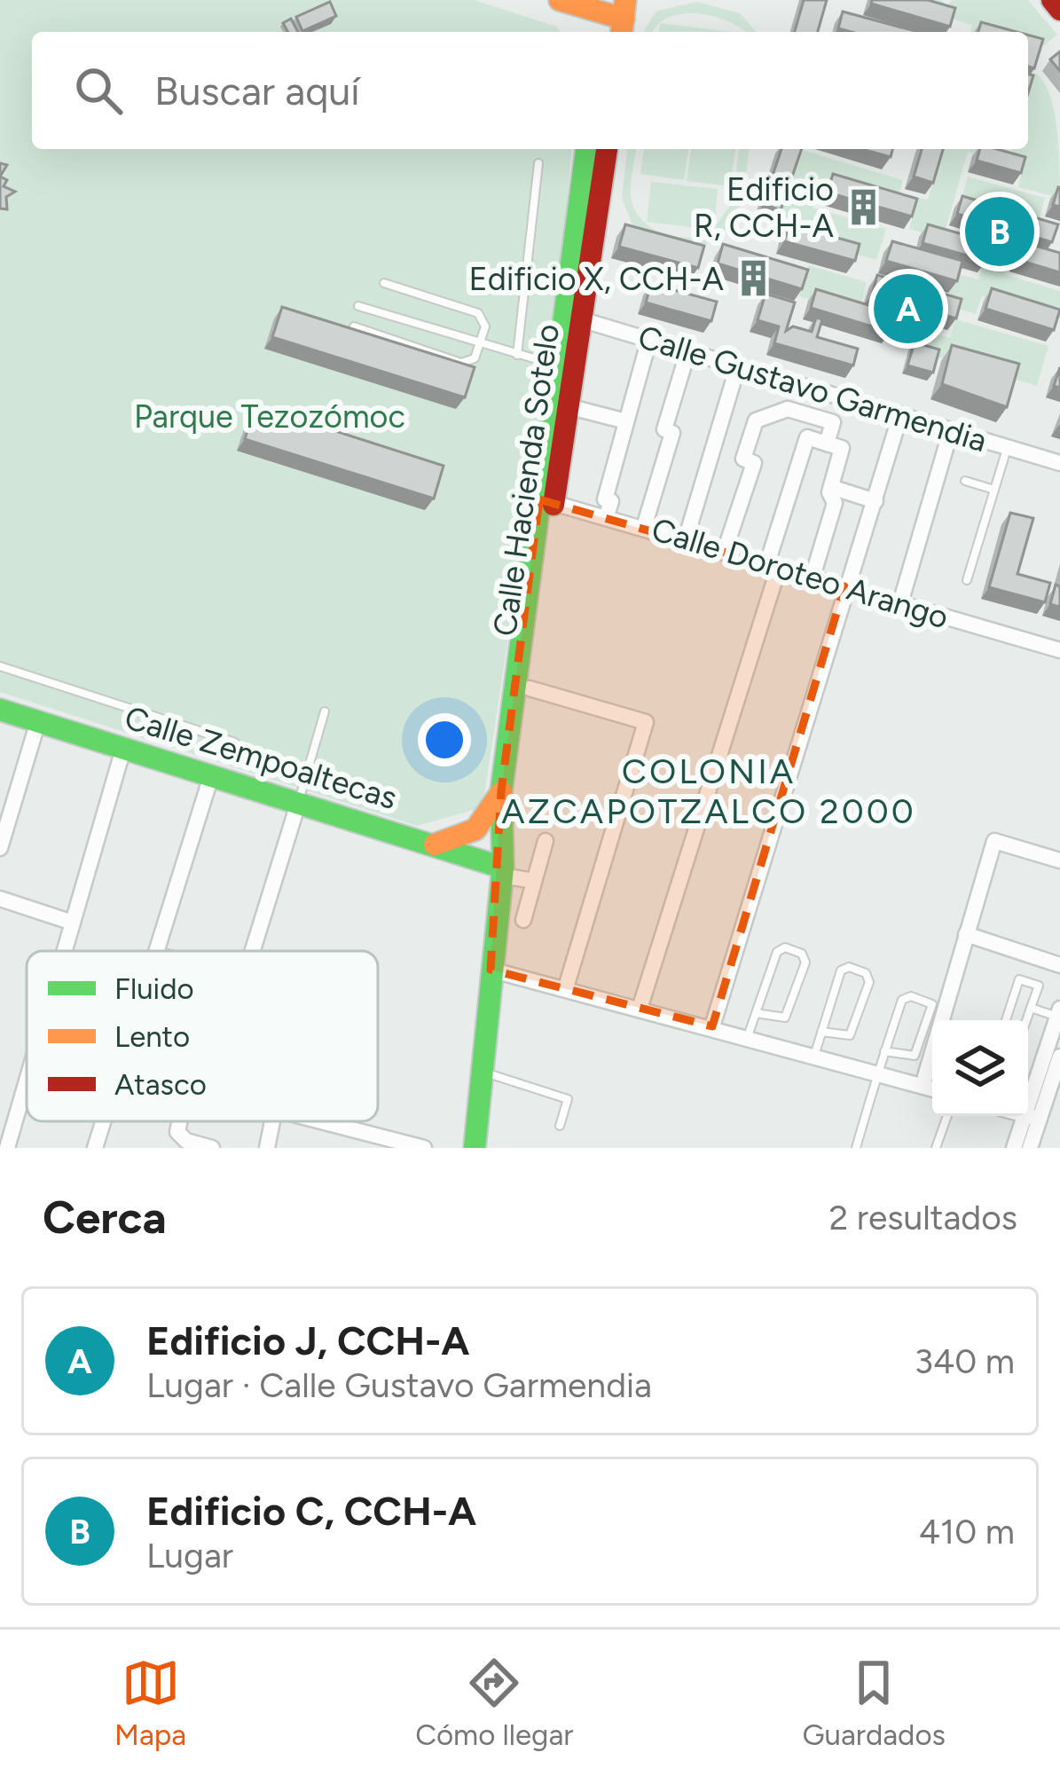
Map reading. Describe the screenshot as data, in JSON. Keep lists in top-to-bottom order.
{
  "streets": {
    "street": [
      "Calle Gustavo Garmendia",
      "Calle Hacienda Sotelo",
      "Calle Doroteo Arango",
      "Calle Zempoaltecas"
    ]
  },
  "crossings": [
    ["Calle Gustavo Garmendia", "Calle Hacienda Sotelo"],
    ["Calle Hacienda Sotelo", "Calle Doroteo Arango"],
    ["Calle Hacienda Sotelo", "Calle Zempoaltecas"]
  ],
  "districts": ["COLONIA AZCAPOTZALCO 2000"],
  "parks": ["Parque Tezozómoc"],
  "places": {
    "building": ["Edificio R, CCH-A", "Edificio X, CCH-A"]
  },
  "legend": ["Fluido", "Lento", "Atasco"],
  "page": {
    "search": "Buscar aquí",
    "pins": ["B", "A"],
    "heading": ["Cerca", "2 resultados"],
    "list": [
      {
        "mark": "A",
        "name": "Edificio J, CCH-A",
        "note": "Lugar · Calle Gustavo Garmendia",
        "value": "340 m"
      },
      {
        "mark": "B",
        "name": "Edificio C, CCH-A",
        "note": "Lugar",
        "value": "410 m"
      }
    ],
    "nav": ["Mapa", "Cómo llegar", "Guardados"]
  }
}
